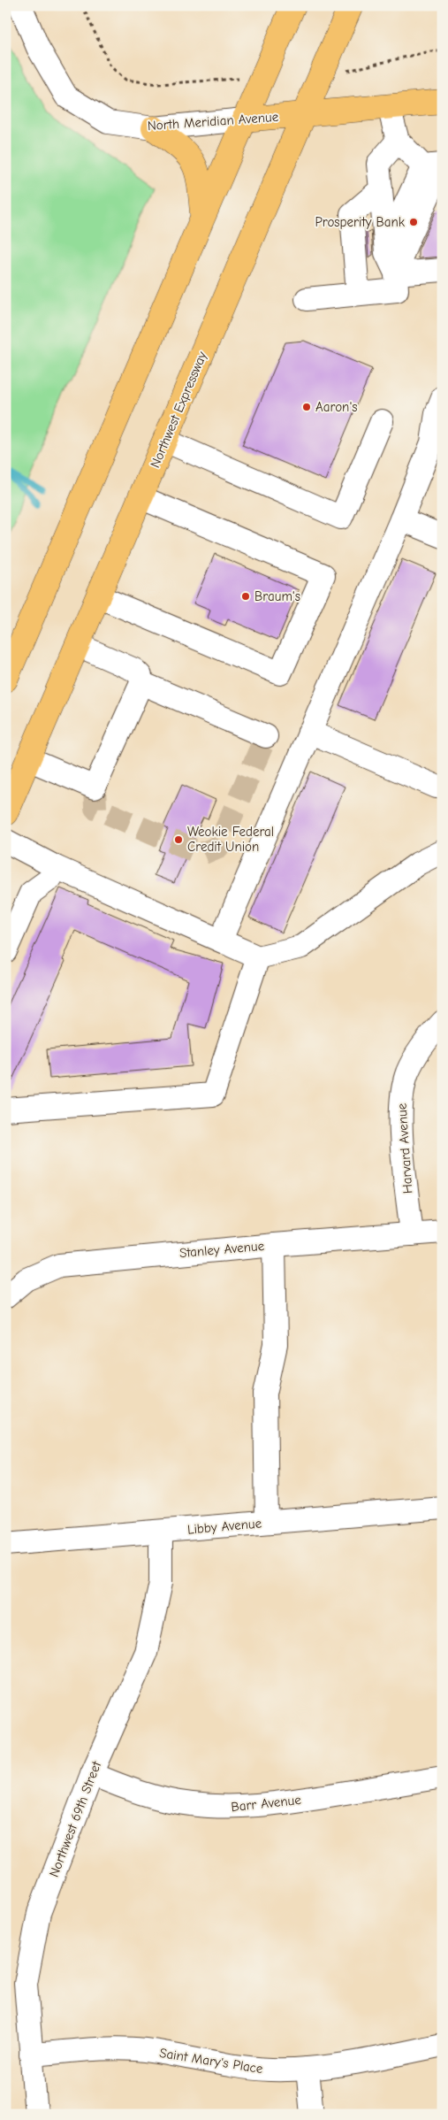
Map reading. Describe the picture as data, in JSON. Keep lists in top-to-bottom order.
{
  "streets": {
    "main road": ["North Meridian Avenue", "Northwest Expressway"],
    "street": [
      "Harvard Avenue",
      "Stanley Avenue",
      "Libby Avenue",
      "Barr Avenue",
      "Northwest 69th Street",
      "Saint Mary's Place"
    ]
  },
  "crossings": [
    ["North Meridian Avenue", "Northwest Expressway"],
    ["Harvard Avenue", "Stanley Avenue"],
    ["Libby Avenue", "Northwest 69th Street"],
    ["Barr Avenue", "Northwest 69th Street"],
    ["Northwest 69th Street", "Saint Mary's Place"]
  ],
  "places": [
    "Prosperity Bank",
    "Aaron's",
    "Braum's",
    "Weokie Federal Credit Union"
  ]
}
